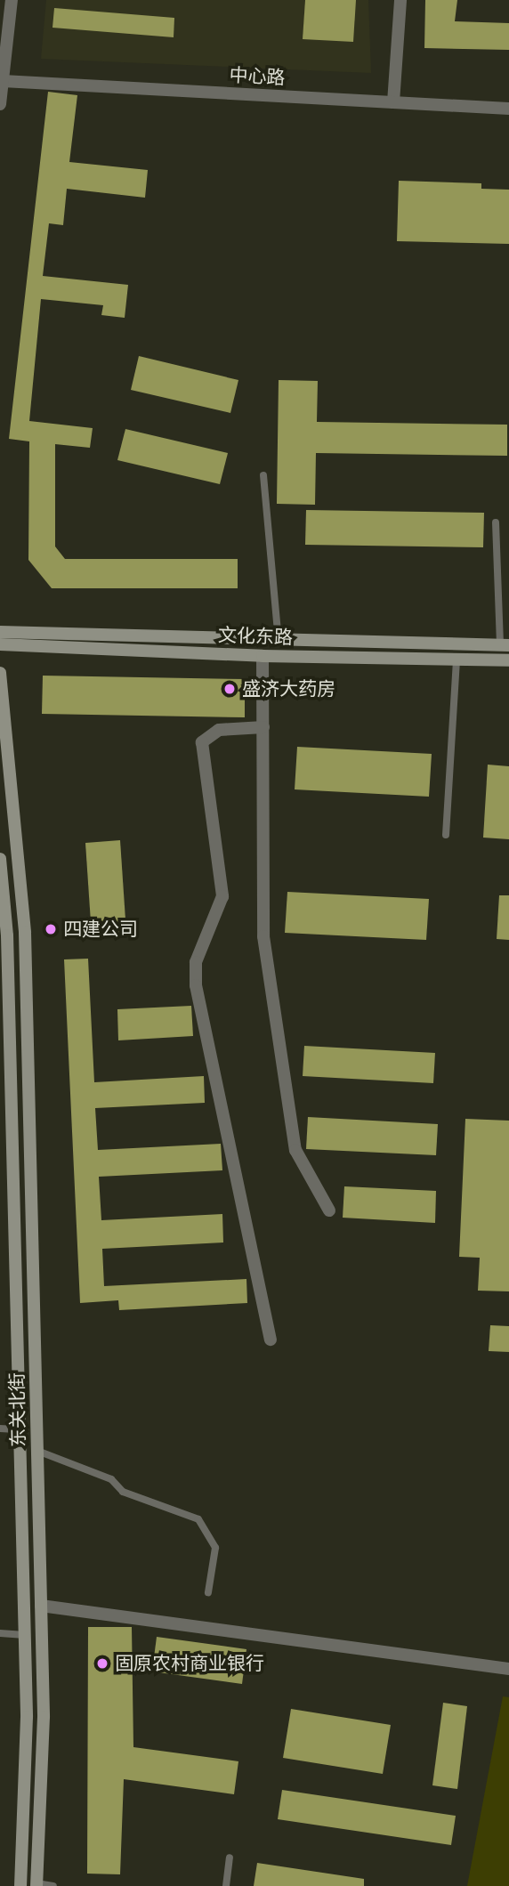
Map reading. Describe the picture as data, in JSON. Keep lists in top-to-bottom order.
{
  "streets": {
    "main road": ["文化东路", "东关北街"],
    "street": ["中心路"]
  },
  "places": ["盛济大药房", "四建公司", "固原农村商业银行"]
}
